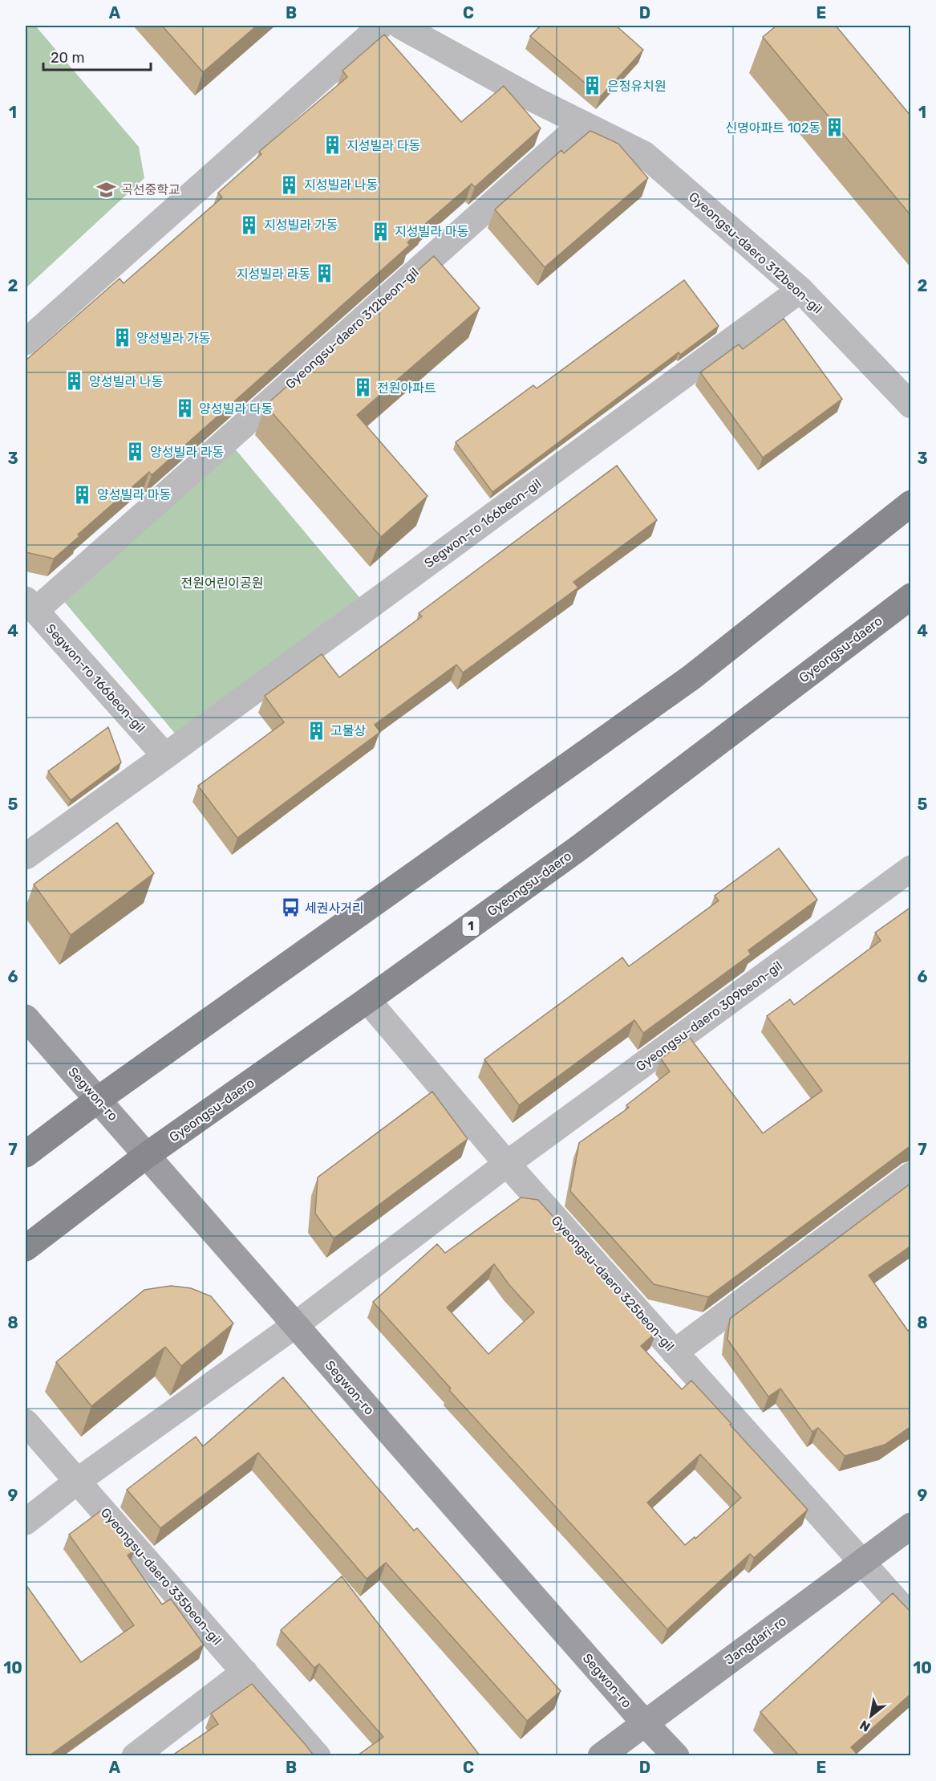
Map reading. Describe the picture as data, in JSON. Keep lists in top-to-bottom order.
{
  "streets": {
    "main road": ["Gyeongsu-daero", "1"],
    "street": [
      "Gyeongsu-daero 312beon-gil",
      "Segwon-ro 166beon-gil",
      "Gyeongsu-daero 309beon-gil",
      "Segwon-ro",
      "Gyeongsu-daero 325beon-gil",
      "Gyeongsu-daero 335beon-gil",
      "Jangdari-ro"
    ]
  },
  "crossings": [
    ["Gyeongsu-daero 312beon-gil", "Segwon-ro 166beon-gil"],
    ["Gyeongsu-daero", "Segwon-ro"],
    ["Gyeongsu-daero", "Gyeongsu-daero 325beon-gil"],
    ["Gyeongsu-daero 309beon-gil", "Segwon-ro"],
    ["Gyeongsu-daero 309beon-gil", "Gyeongsu-daero 325beon-gil"],
    ["Gyeongsu-daero 309beon-gil", "Gyeongsu-daero 335beon-gil"],
    ["Segwon-ro", "Jangdari-ro"],
    ["Gyeongsu-daero 325beon-gil", "Jangdari-ro"]
  ],
  "parks": ["전원어린이공원"],
  "places": {
    "building": [
      "은정유치원",
      "신명아파트 102동",
      "지성빌라 다동",
      "지성빌라 나동",
      "지성빌라 가동",
      "지성빌라 마동",
      "지성빌라 라동",
      "양성빌라 가동",
      "양성빌라 나동",
      "전원아파트",
      "양성빌라 다동",
      "양성빌라 라동",
      "양성빌라 마동",
      "고물상"
    ],
    "school or university": ["곡선중학교"],
    "bus stop": ["세권사거리"]
  },
  "scale_bar": "20 m",
  "north": "bottom left",
  "grid": {
    "columns": [
      "A",
      "B",
      "C",
      "D",
      "E"
    ],
    "rows": [
      "1",
      "2",
      "3",
      "4",
      "5",
      "6",
      "7",
      "8",
      "9",
      "10"
    ]
  }
}
